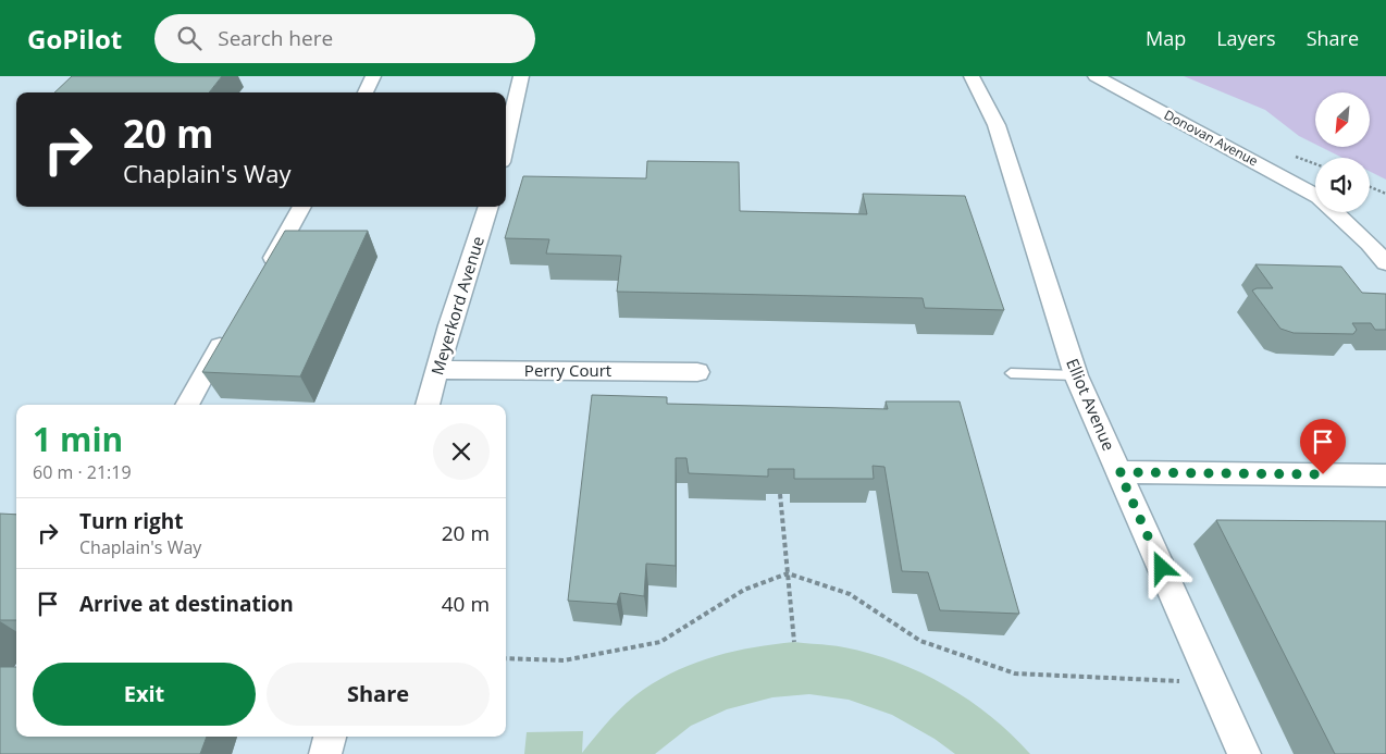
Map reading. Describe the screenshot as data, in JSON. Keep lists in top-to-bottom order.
{
  "streets": {
    "street": [
      "Donovan Avenue",
      "Meyerkord Avenue",
      "Perry Court",
      "Elliot Avenue"
    ]
  },
  "crossings": [
    ["Meyerkord Avenue", "Perry Court"]
  ],
  "north": "bottom left",
  "page": {
    "header": "GoPilot",
    "search": "Search here",
    "nav": ["Map", "Layers", "Share"],
    "turn": ["20 m", "Chaplain's Way"],
    "heading": ["1 min", "60 m · 21:19"],
    "list": [
      {
        "name": "Turn right",
        "note": "Chaplain's Way",
        "value": "20 m"
      },
      {
        "name": "Arrive at destination",
        "value": "40 m"
      }
    ],
    "buttons": ["Exit", "Share"]
  }
}
